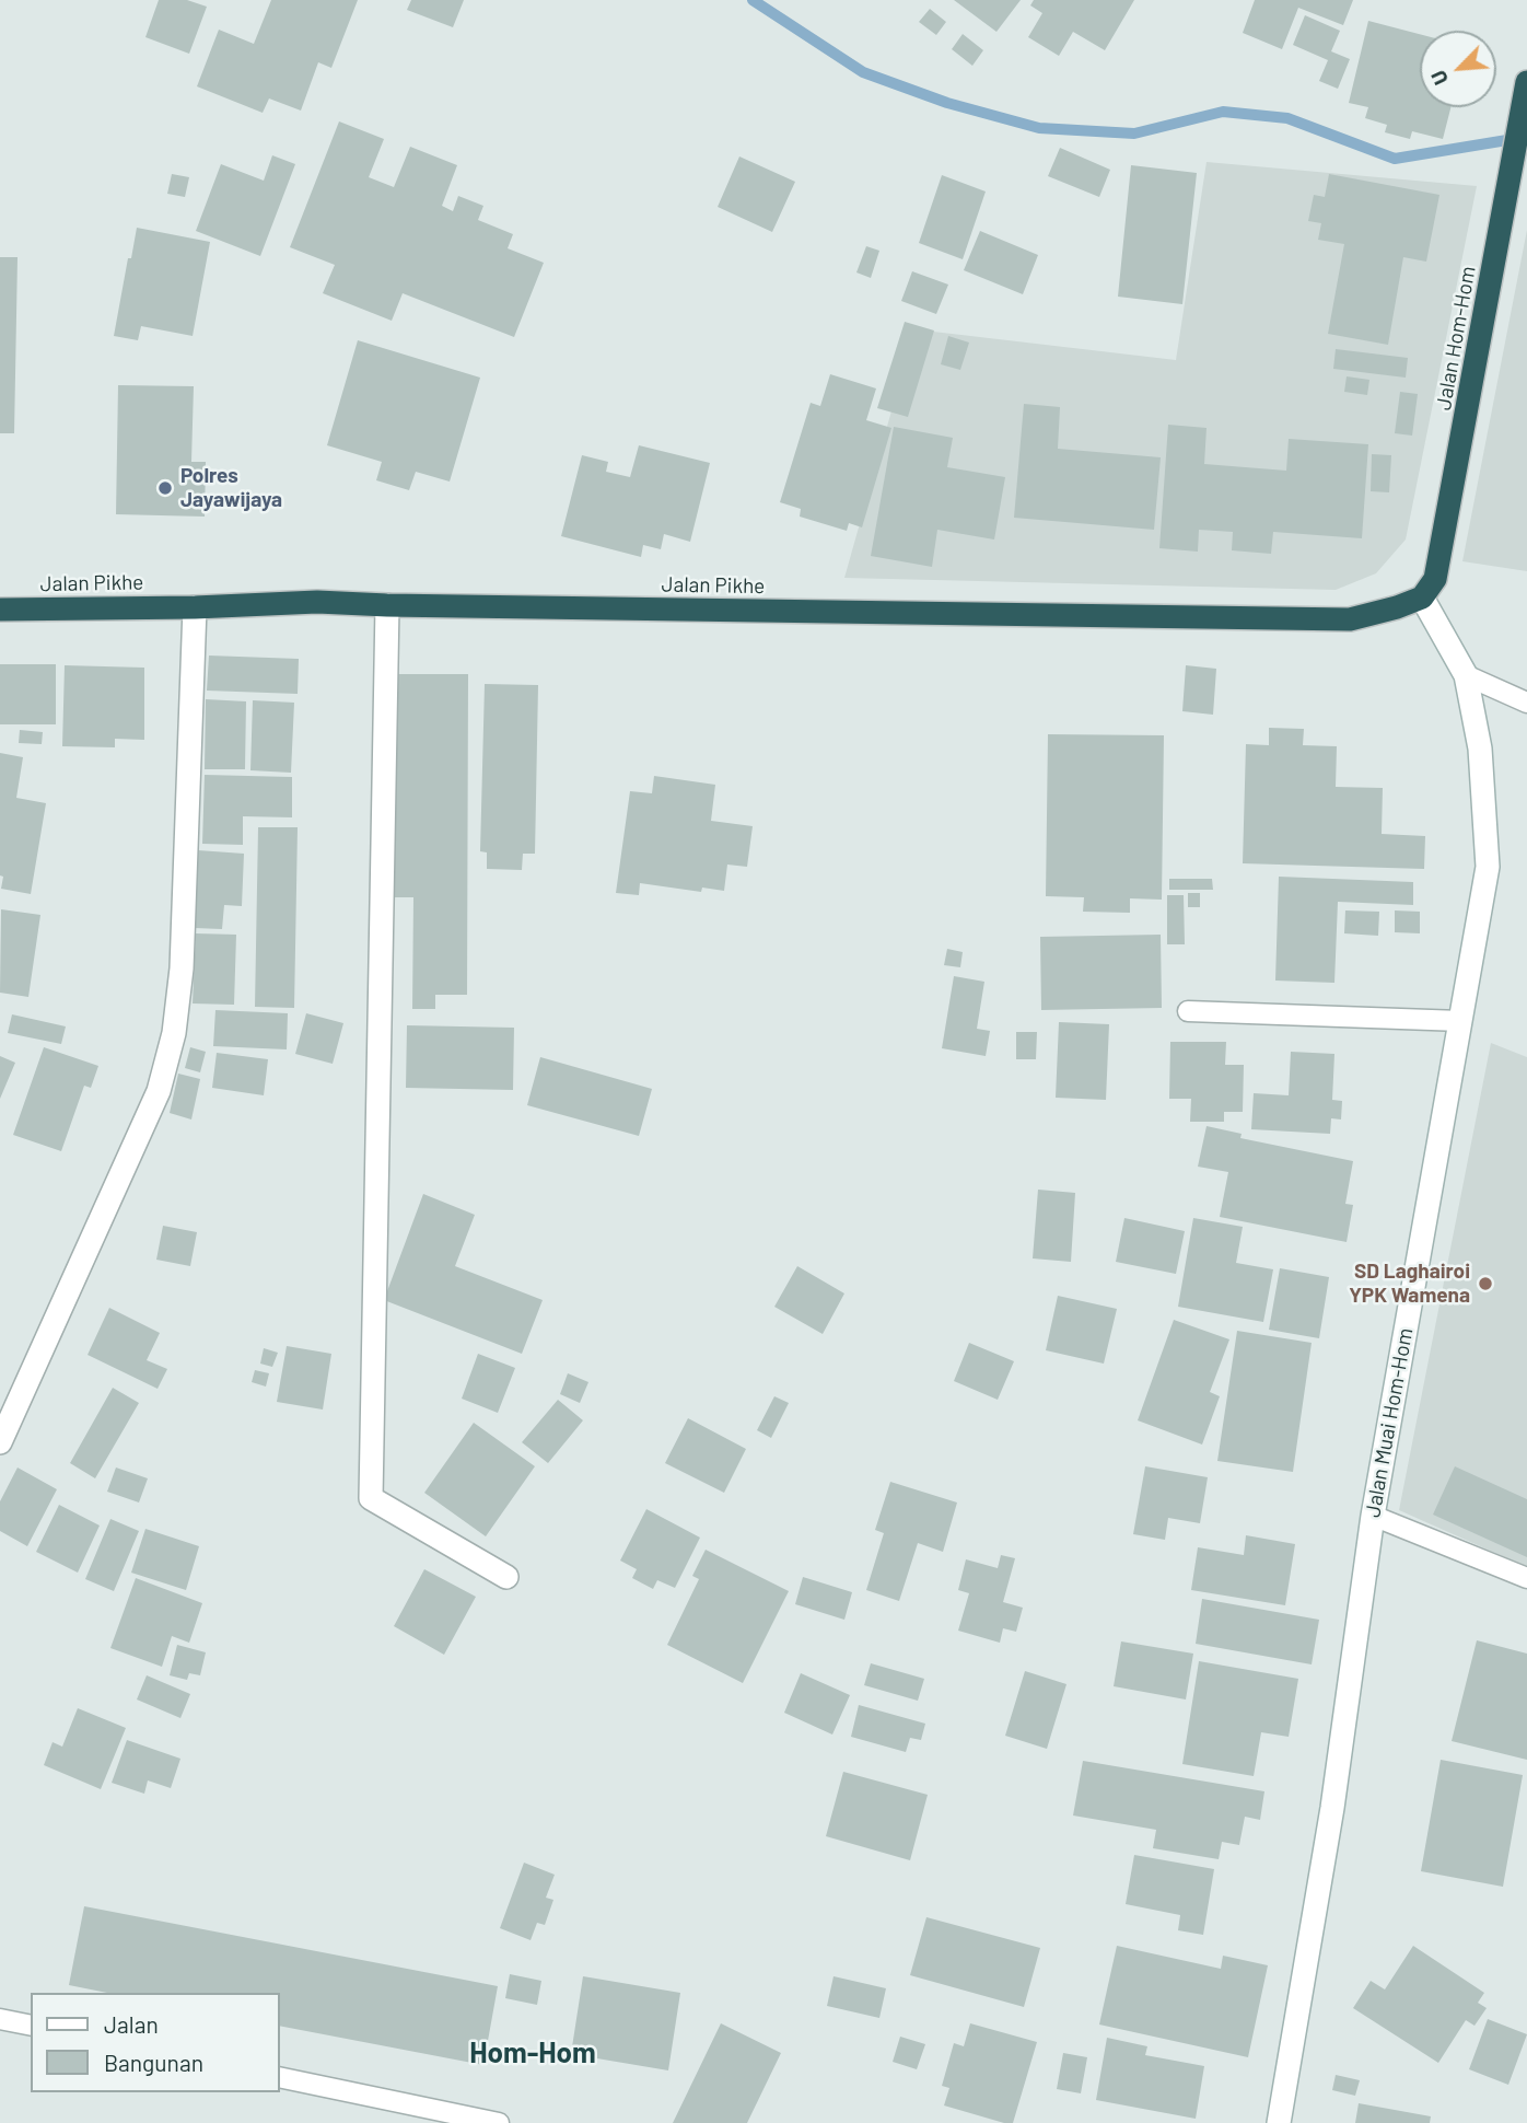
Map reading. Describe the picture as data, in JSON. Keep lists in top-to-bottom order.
{
  "streets": {
    "highway": ["Jalan Hom-Hom", "Jalan Pikhe"],
    "street": ["Jalan Muai Hom-Hom"]
  },
  "crossings": [
    ["Jalan Hom-Hom", "Jalan Pikhe"],
    ["Jalan Hom-Hom", "Jalan Muai Hom-Hom"],
    ["Jalan Pikhe", "Jalan Muai Hom-Hom"]
  ],
  "districts": ["Hom-Hom"],
  "places": ["Polres Jayawijaya", "SD Laghairoi YPK Wamena"],
  "legend": ["Jalan", "Bangunan"],
  "north": "bottom left"
}
